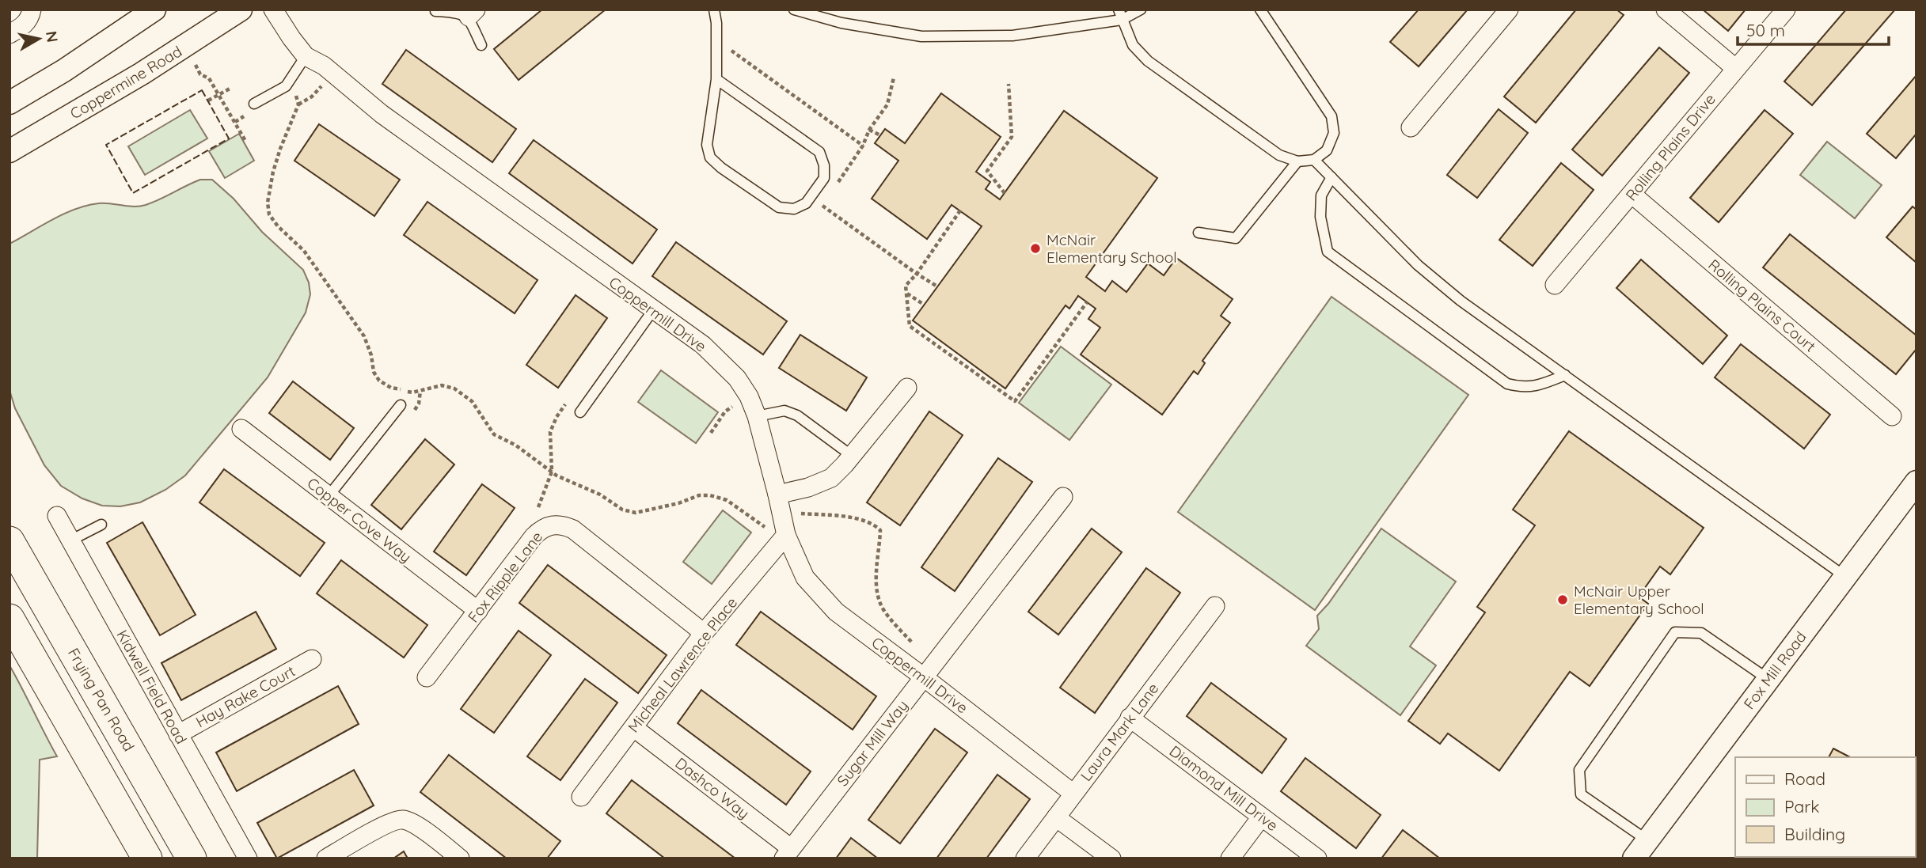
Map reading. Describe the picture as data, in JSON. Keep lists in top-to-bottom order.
{
  "streets": {
    "main road": ["Frying Pan Road"],
    "street": [
      "Coppermine Road",
      "Rolling Plains Drive",
      "Rolling Plains Court",
      "Coppermill Drive",
      "Copper Cove Way",
      "Fox Ripple Lane",
      "Micheal Lawrence Place",
      "Fox Mill Road",
      "Kidwell Field Road",
      "Hay Rake Court",
      "Laura Mark Lane",
      "Sugar Mill Way",
      "Dashco Way",
      "Diamond Mill Drive"
    ]
  },
  "crossings": [
    ["Rolling Plains Drive", "Rolling Plains Court"],
    ["Coppermill Drive", "Micheal Lawrence Place"],
    ["Coppermill Drive", "Laura Mark Lane"],
    ["Coppermill Drive", "Sugar Mill Way"],
    ["Copper Cove Way", "Fox Ripple Lane"],
    ["Fox Ripple Lane", "Micheal Lawrence Place"],
    ["Micheal Lawrence Place", "Dashco Way"],
    ["Kidwell Field Road", "Hay Rake Court"],
    ["Laura Mark Lane", "Diamond Mill Drive"],
    ["Sugar Mill Way", "Dashco Way"]
  ],
  "places": ["McNair Elementary School", "McNair Upper Elementary School"],
  "legend": ["Road", "Park", "Building"],
  "scale_bar": "50 m",
  "north": "right"
}
